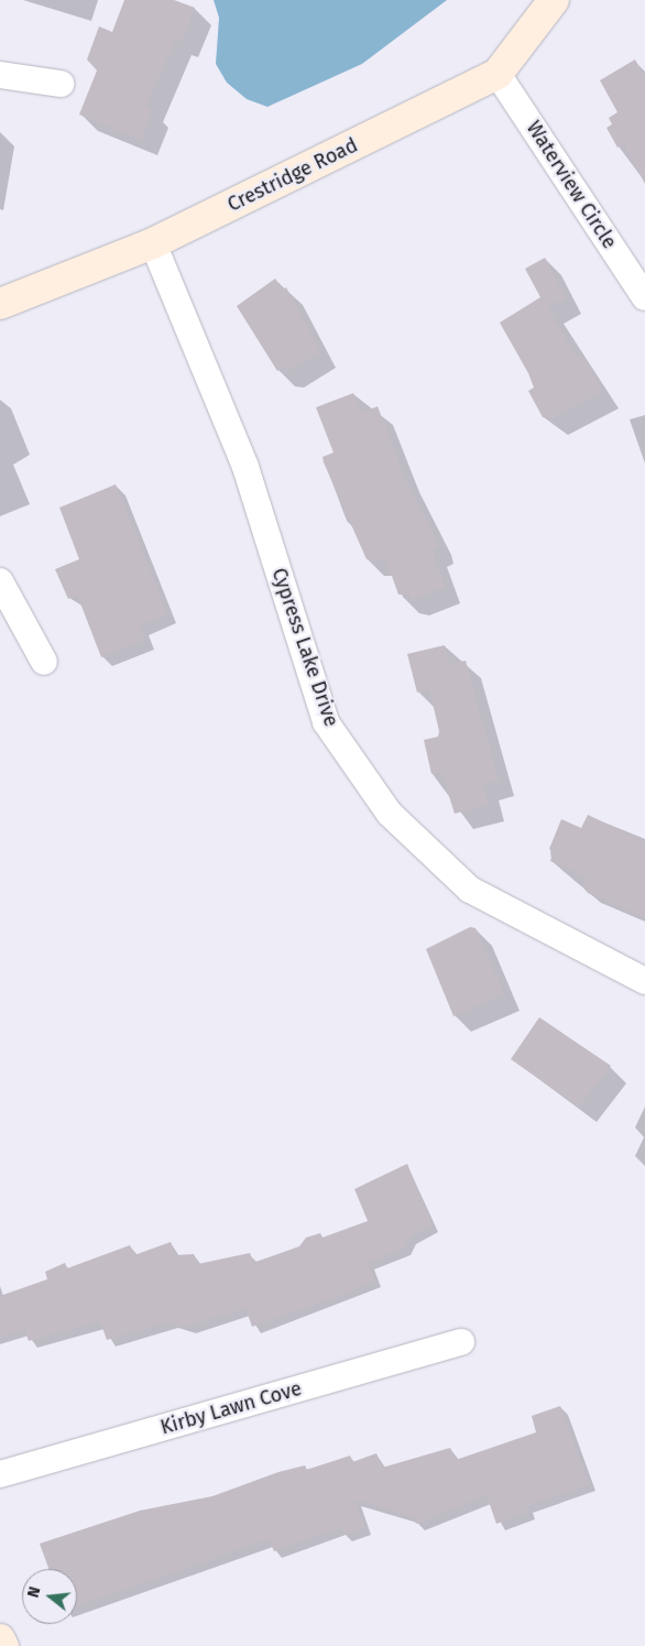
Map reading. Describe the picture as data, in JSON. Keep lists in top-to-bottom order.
{
  "streets": {
    "street": [
      "Crestridge Road",
      "Waterview Circle",
      "Cypress Lake Drive",
      "Kirby Lawn Cove"
    ]
  },
  "crossings": [
    ["Crestridge Road", "Waterview Circle"],
    ["Crestridge Road", "Cypress Lake Drive"]
  ],
  "north": "left"
}
